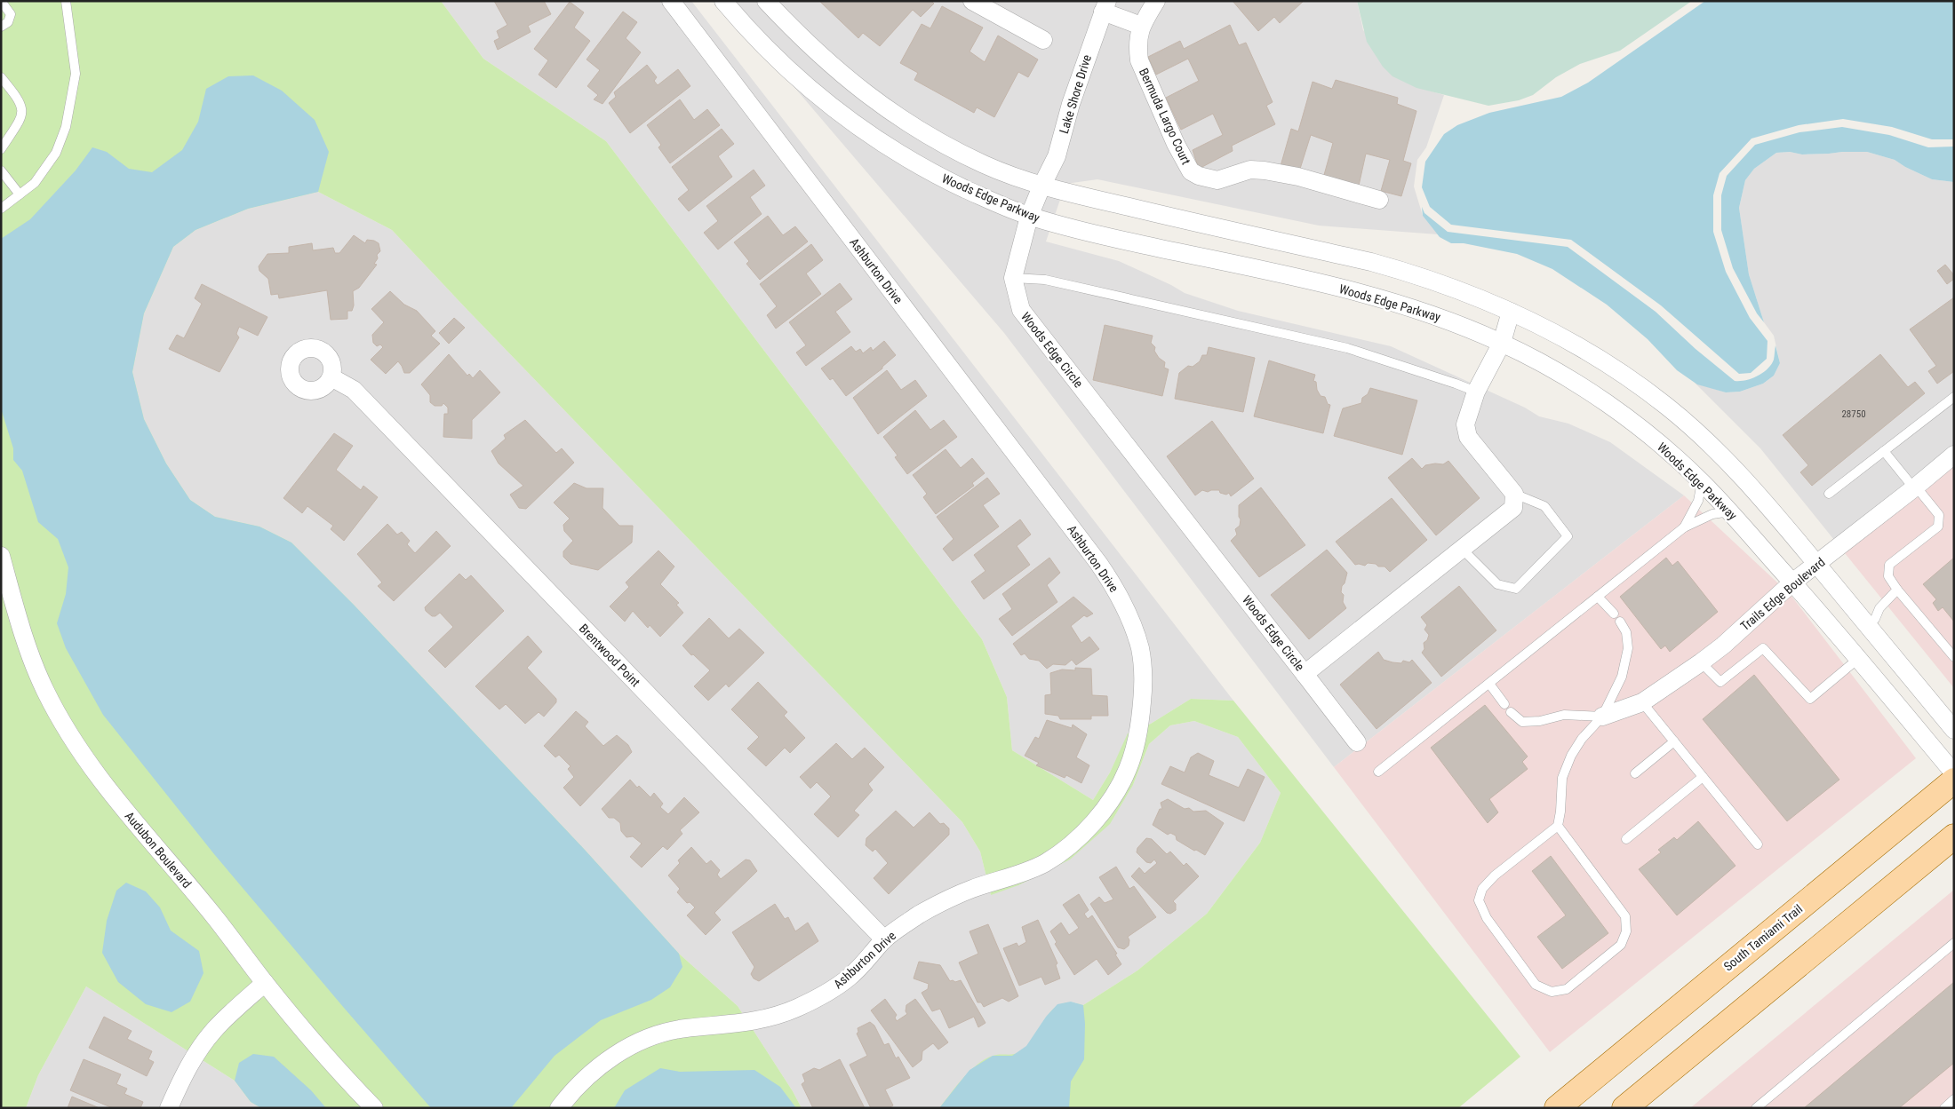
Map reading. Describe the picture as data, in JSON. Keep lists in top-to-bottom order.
{
  "streets": {
    "main road": ["South Tamiami Trail"],
    "street": [
      "Lake Shore Drive",
      "Bermuda Largo Court",
      "Woods Edge Parkway",
      "Ashburton Drive",
      "Woods Edge Circle",
      "Trails Edge Boulevard",
      "Brentwood Point",
      "Audubon Boulevard"
    ]
  },
  "crossings": [
    ["Lake Shore Drive", "Woods Edge Circle"],
    ["Woods Edge Parkway", "Woods Edge Circle"],
    ["Woods Edge Parkway", "Trails Edge Boulevard"],
    ["Ashburton Drive", "Brentwood Point"]
  ],
  "house_numbers": ["28750"]
}
